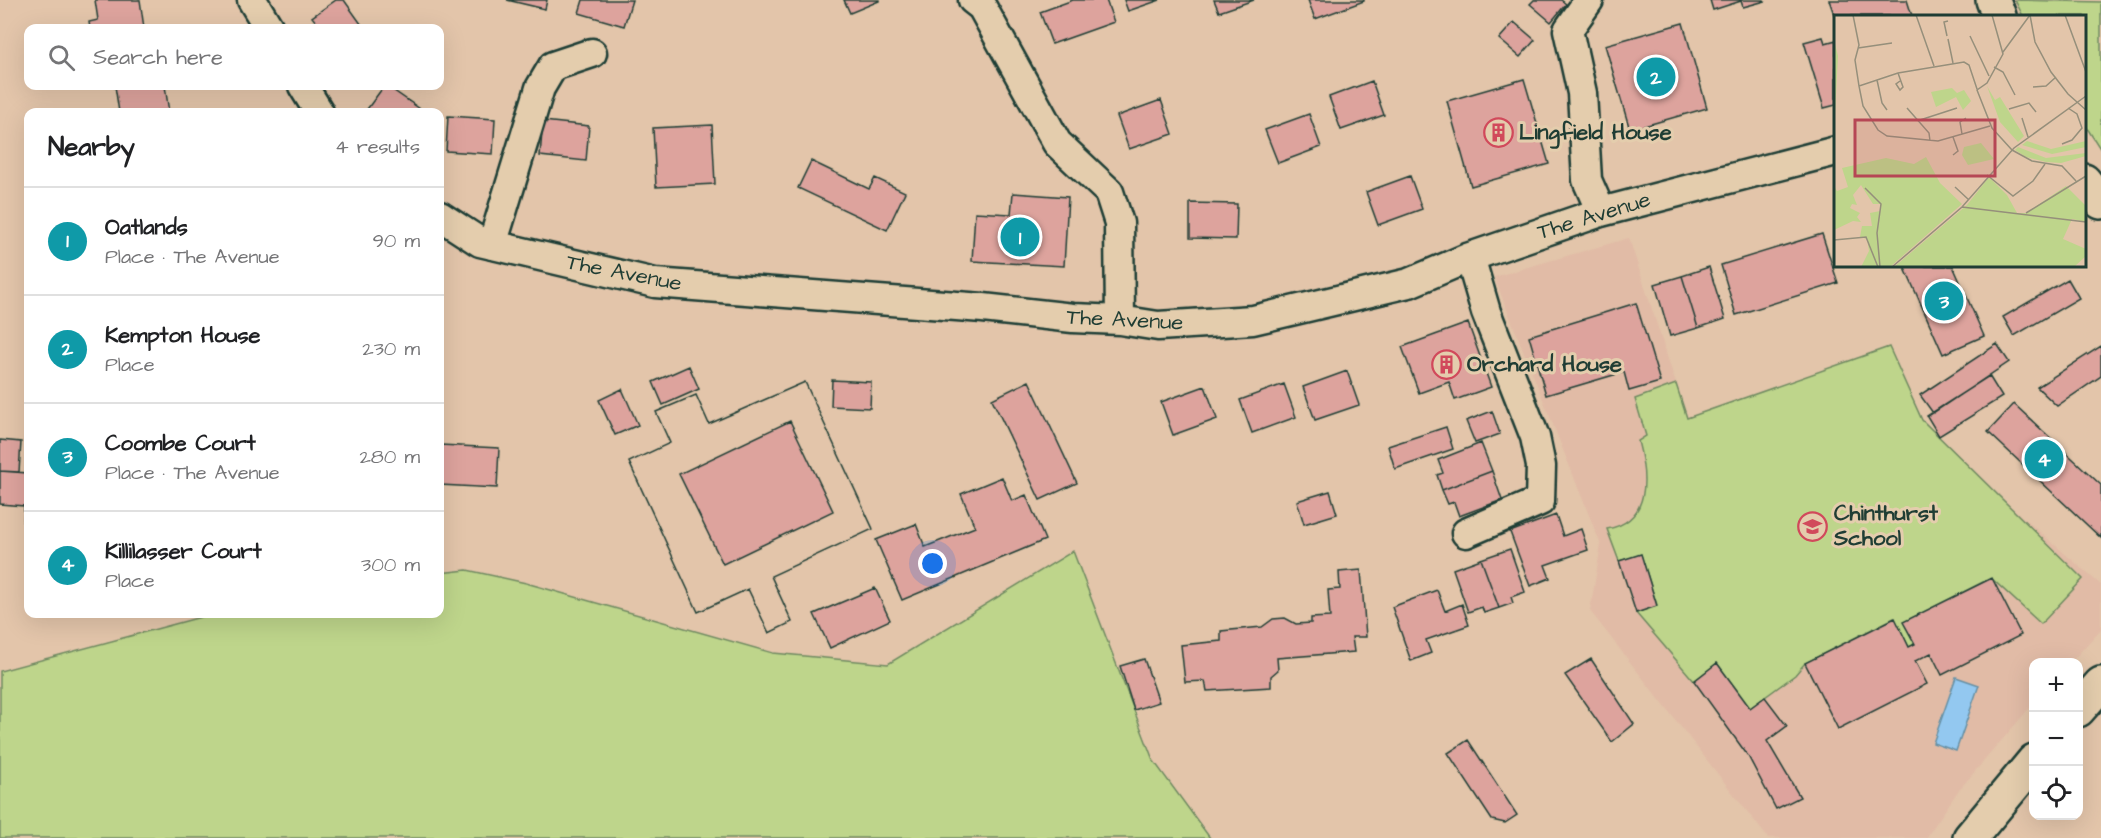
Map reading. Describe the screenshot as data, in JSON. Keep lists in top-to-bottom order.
{
  "streets": {
    "street": ["The Avenue"]
  },
  "places": {
    "building": ["Lingfield House", "Orchard House"],
    "school or university": ["Chinthurst School"]
  },
  "page": {
    "search": "Search here",
    "pins": [
      "2",
      "1",
      "3",
      "4"
    ],
    "heading": ["Nearby", "4 results"],
    "list": [
      {
        "mark": "1",
        "name": "Oatlands",
        "note": "Place · The Avenue",
        "value": "90 m"
      },
      {
        "mark": "2",
        "name": "Kempton House",
        "note": "Place",
        "value": "230 m"
      },
      {
        "mark": "3",
        "name": "Coombe Court",
        "note": "Place · The Avenue",
        "value": "280 m"
      },
      {
        "mark": "4",
        "name": "Killilasser Court",
        "note": "Place",
        "value": "300 m"
      }
    ],
    "map_buttons": ["+", "−"]
  }
}
